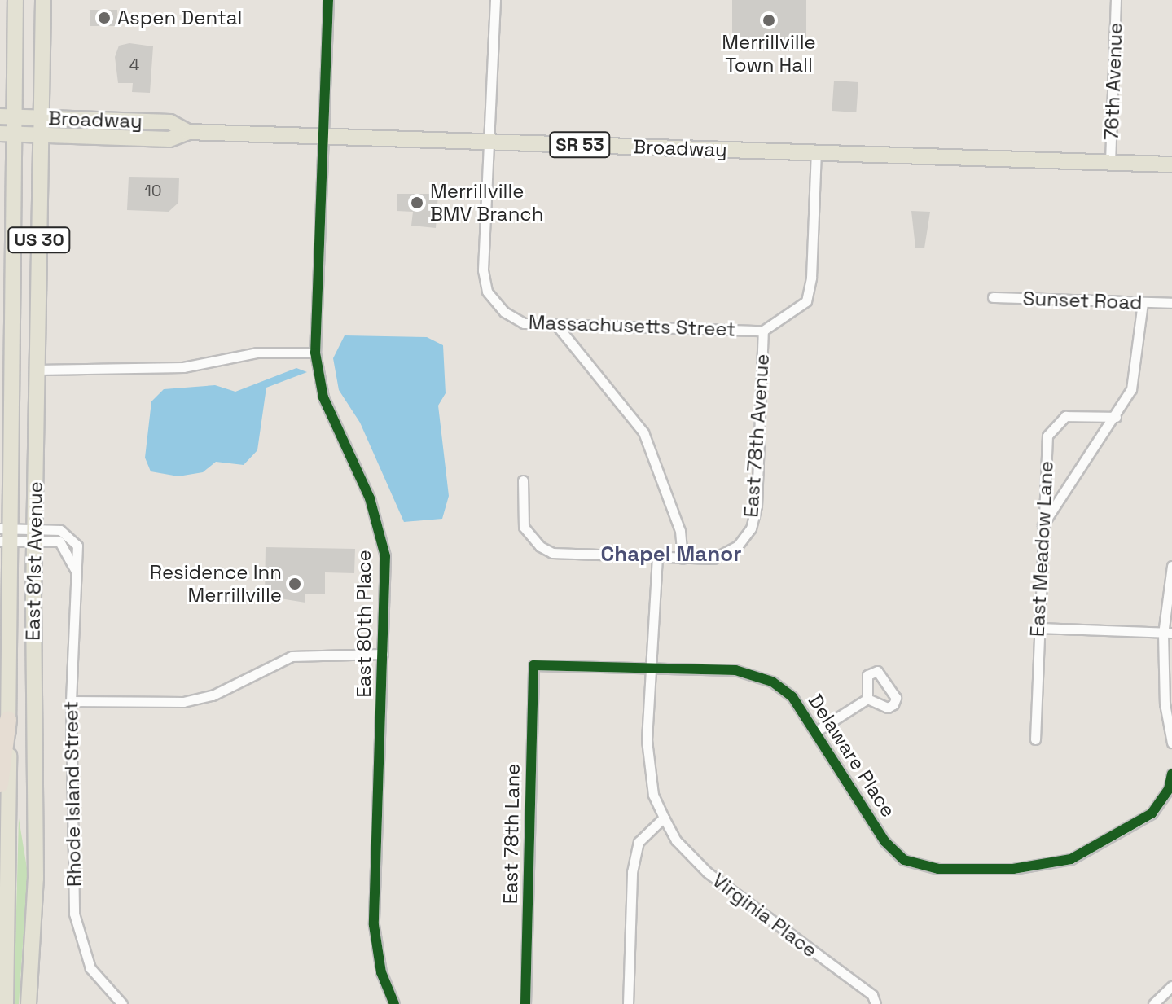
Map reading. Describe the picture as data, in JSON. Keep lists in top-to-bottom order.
{
  "streets": {
    "main road": [
      "Broadway",
      "SR 53",
      "US 30",
      "East 81st Avenue"
    ],
    "street": [
      "76th Avenue",
      "Sunset Road",
      "Massachusetts Street",
      "East 78th Avenue",
      "East Meadow Lane",
      "East 80th Place",
      "Delaware Place",
      "Rhode Island Street",
      "East 78th Lane",
      "Virginia Place"
    ]
  },
  "crossings": [
    ["76th Avenue", "Broadway"],
    ["Broadway", "US 30"],
    ["Broadway", "Massachusetts Street"],
    ["Broadway", "East 78th Avenue"],
    ["Broadway", "East 81st Avenue"],
    ["Broadway", "East 80th Place"],
    ["US 30", "East 81st Avenue"],
    ["Massachusetts Street", "East 78th Avenue"],
    ["East 81st Avenue", "Rhode Island Street"],
    ["Delaware Place", "East 78th Lane"],
    ["Delaware Place", "Virginia Place"]
  ],
  "districts": ["Chapel Manor"],
  "places": [
    "Aspen Dental",
    "Merrillville Town Hall",
    "Merrillville BMV Branch",
    "Residence Inn Merrillville"
  ],
  "house_numbers": ["4", "10"]
}
